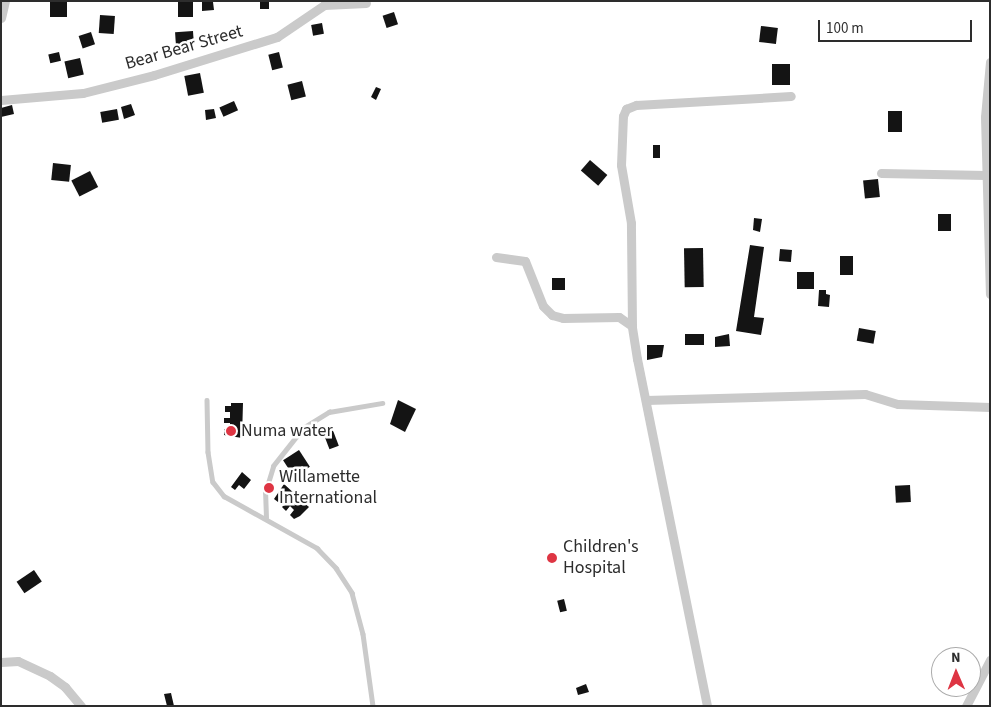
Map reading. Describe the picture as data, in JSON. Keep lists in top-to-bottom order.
{
  "streets": {
    "street": ["Bear Bear Street"]
  },
  "places": ["Numa water", "Willamette International", "Children's Hospital"],
  "scale_bar": "100 m",
  "north": "top"
}
